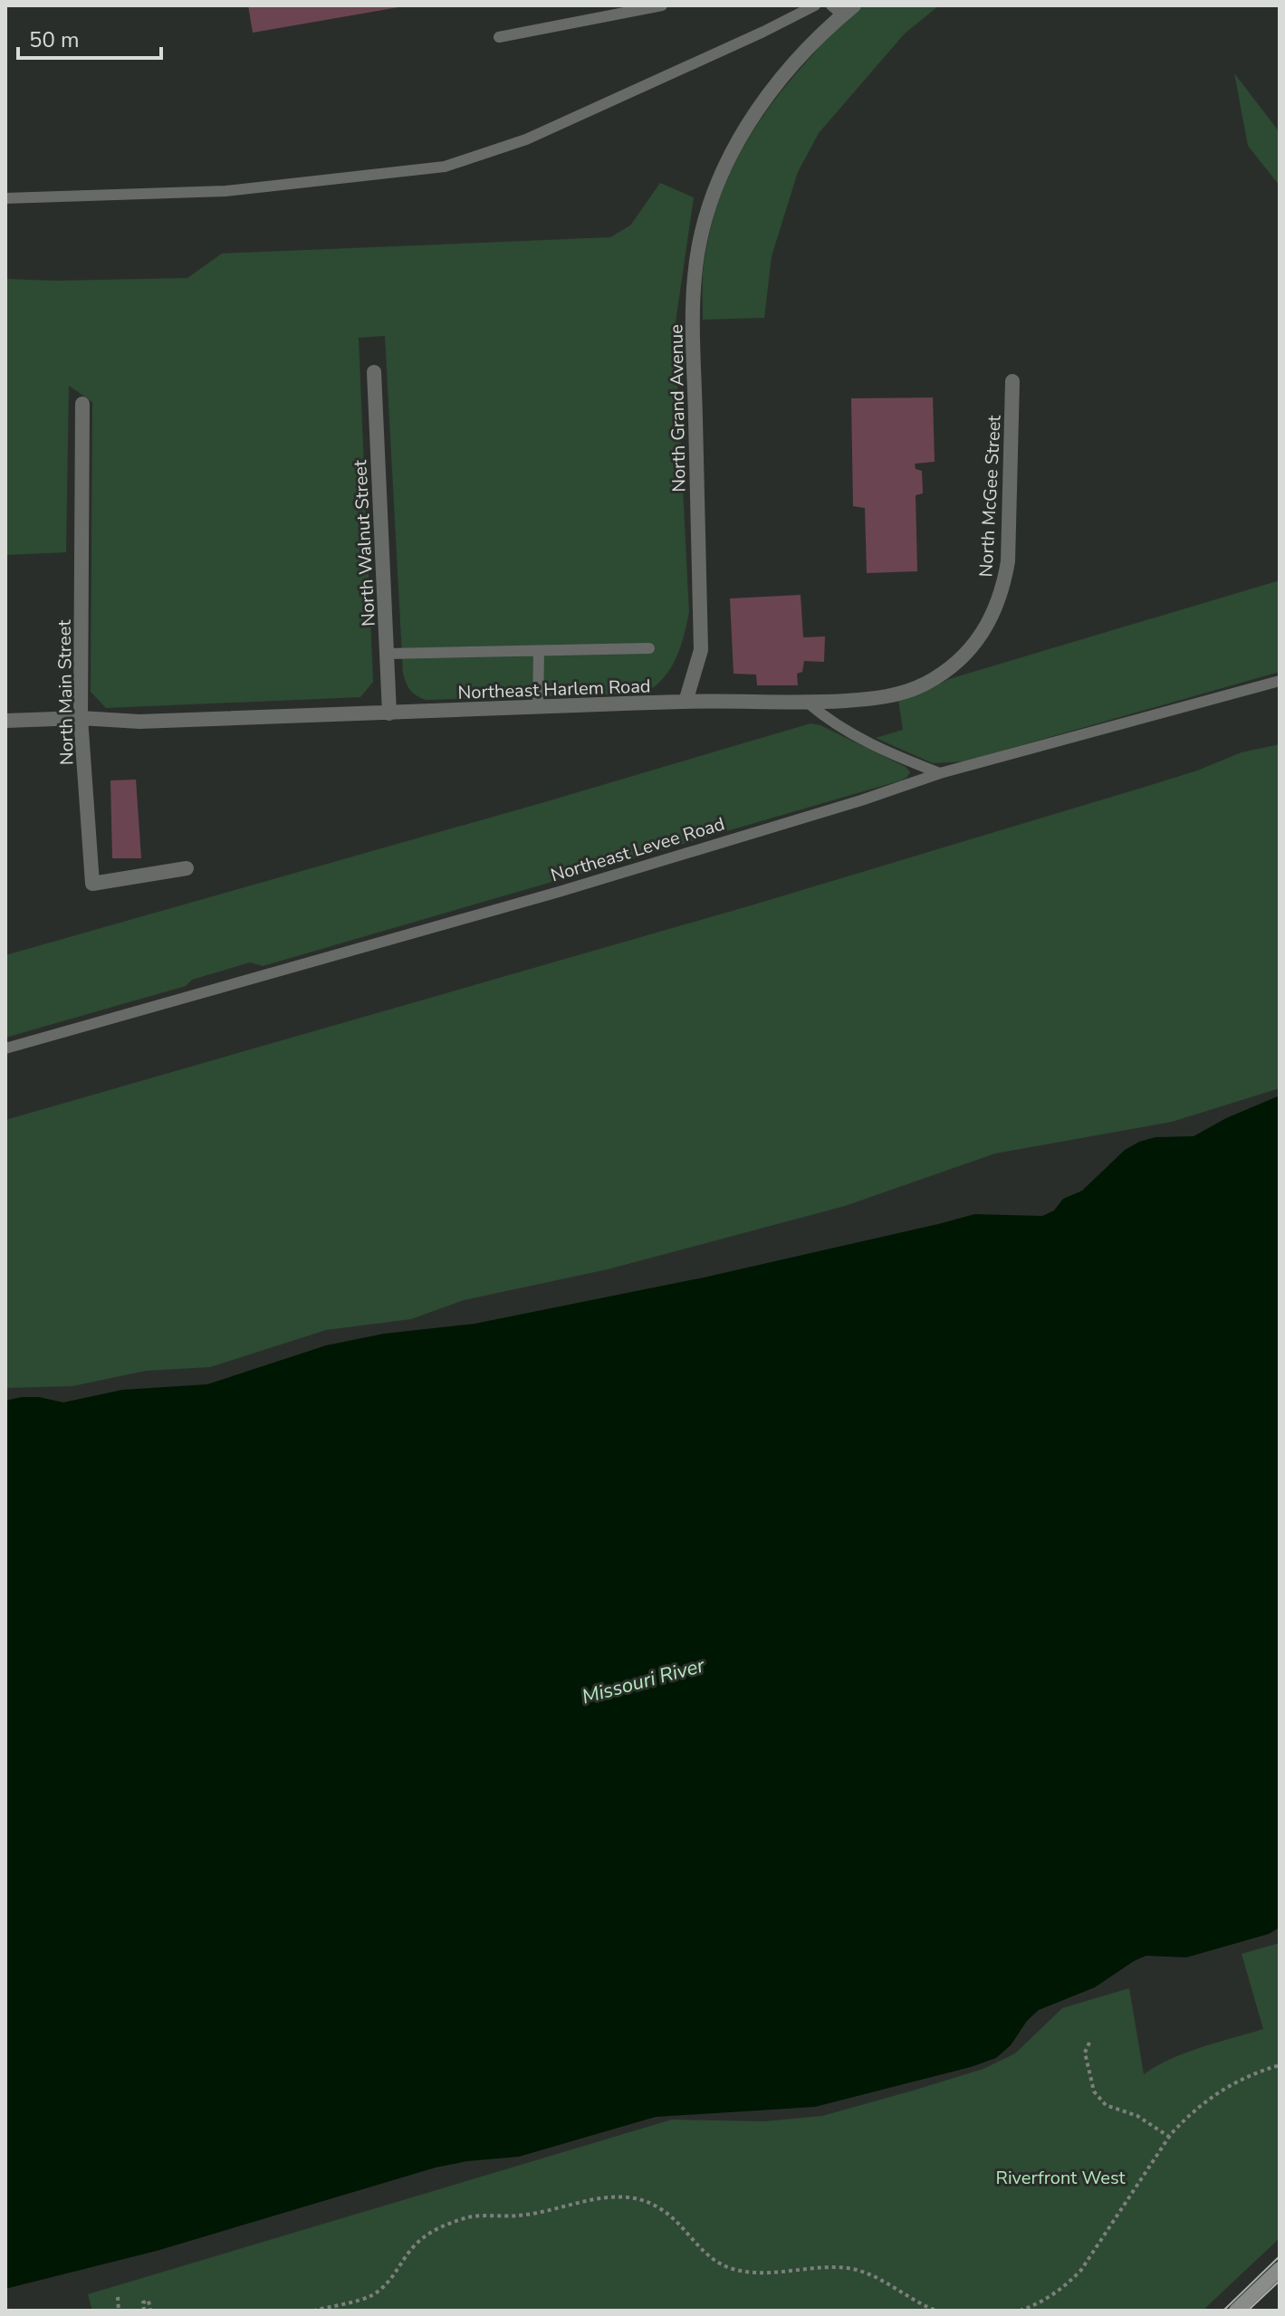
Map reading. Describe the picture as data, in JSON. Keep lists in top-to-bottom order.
{
  "streets": {
    "street": [
      "North Grand Avenue",
      "North McGee Street",
      "North Walnut Street",
      "Northeast Harlem Road",
      "North Main Street"
    ],
    "lane": ["Northeast Levee Road"]
  },
  "crossings": [
    ["North Grand Avenue", "Northeast Harlem Road"],
    ["North McGee Street", "Northeast Harlem Road"],
    ["North Walnut Street", "Northeast Harlem Road"],
    ["Northeast Harlem Road", "North Main Street"]
  ],
  "water": ["Missouri River"],
  "parks": ["Riverfront West"],
  "scale_bar": "50 m"
}
